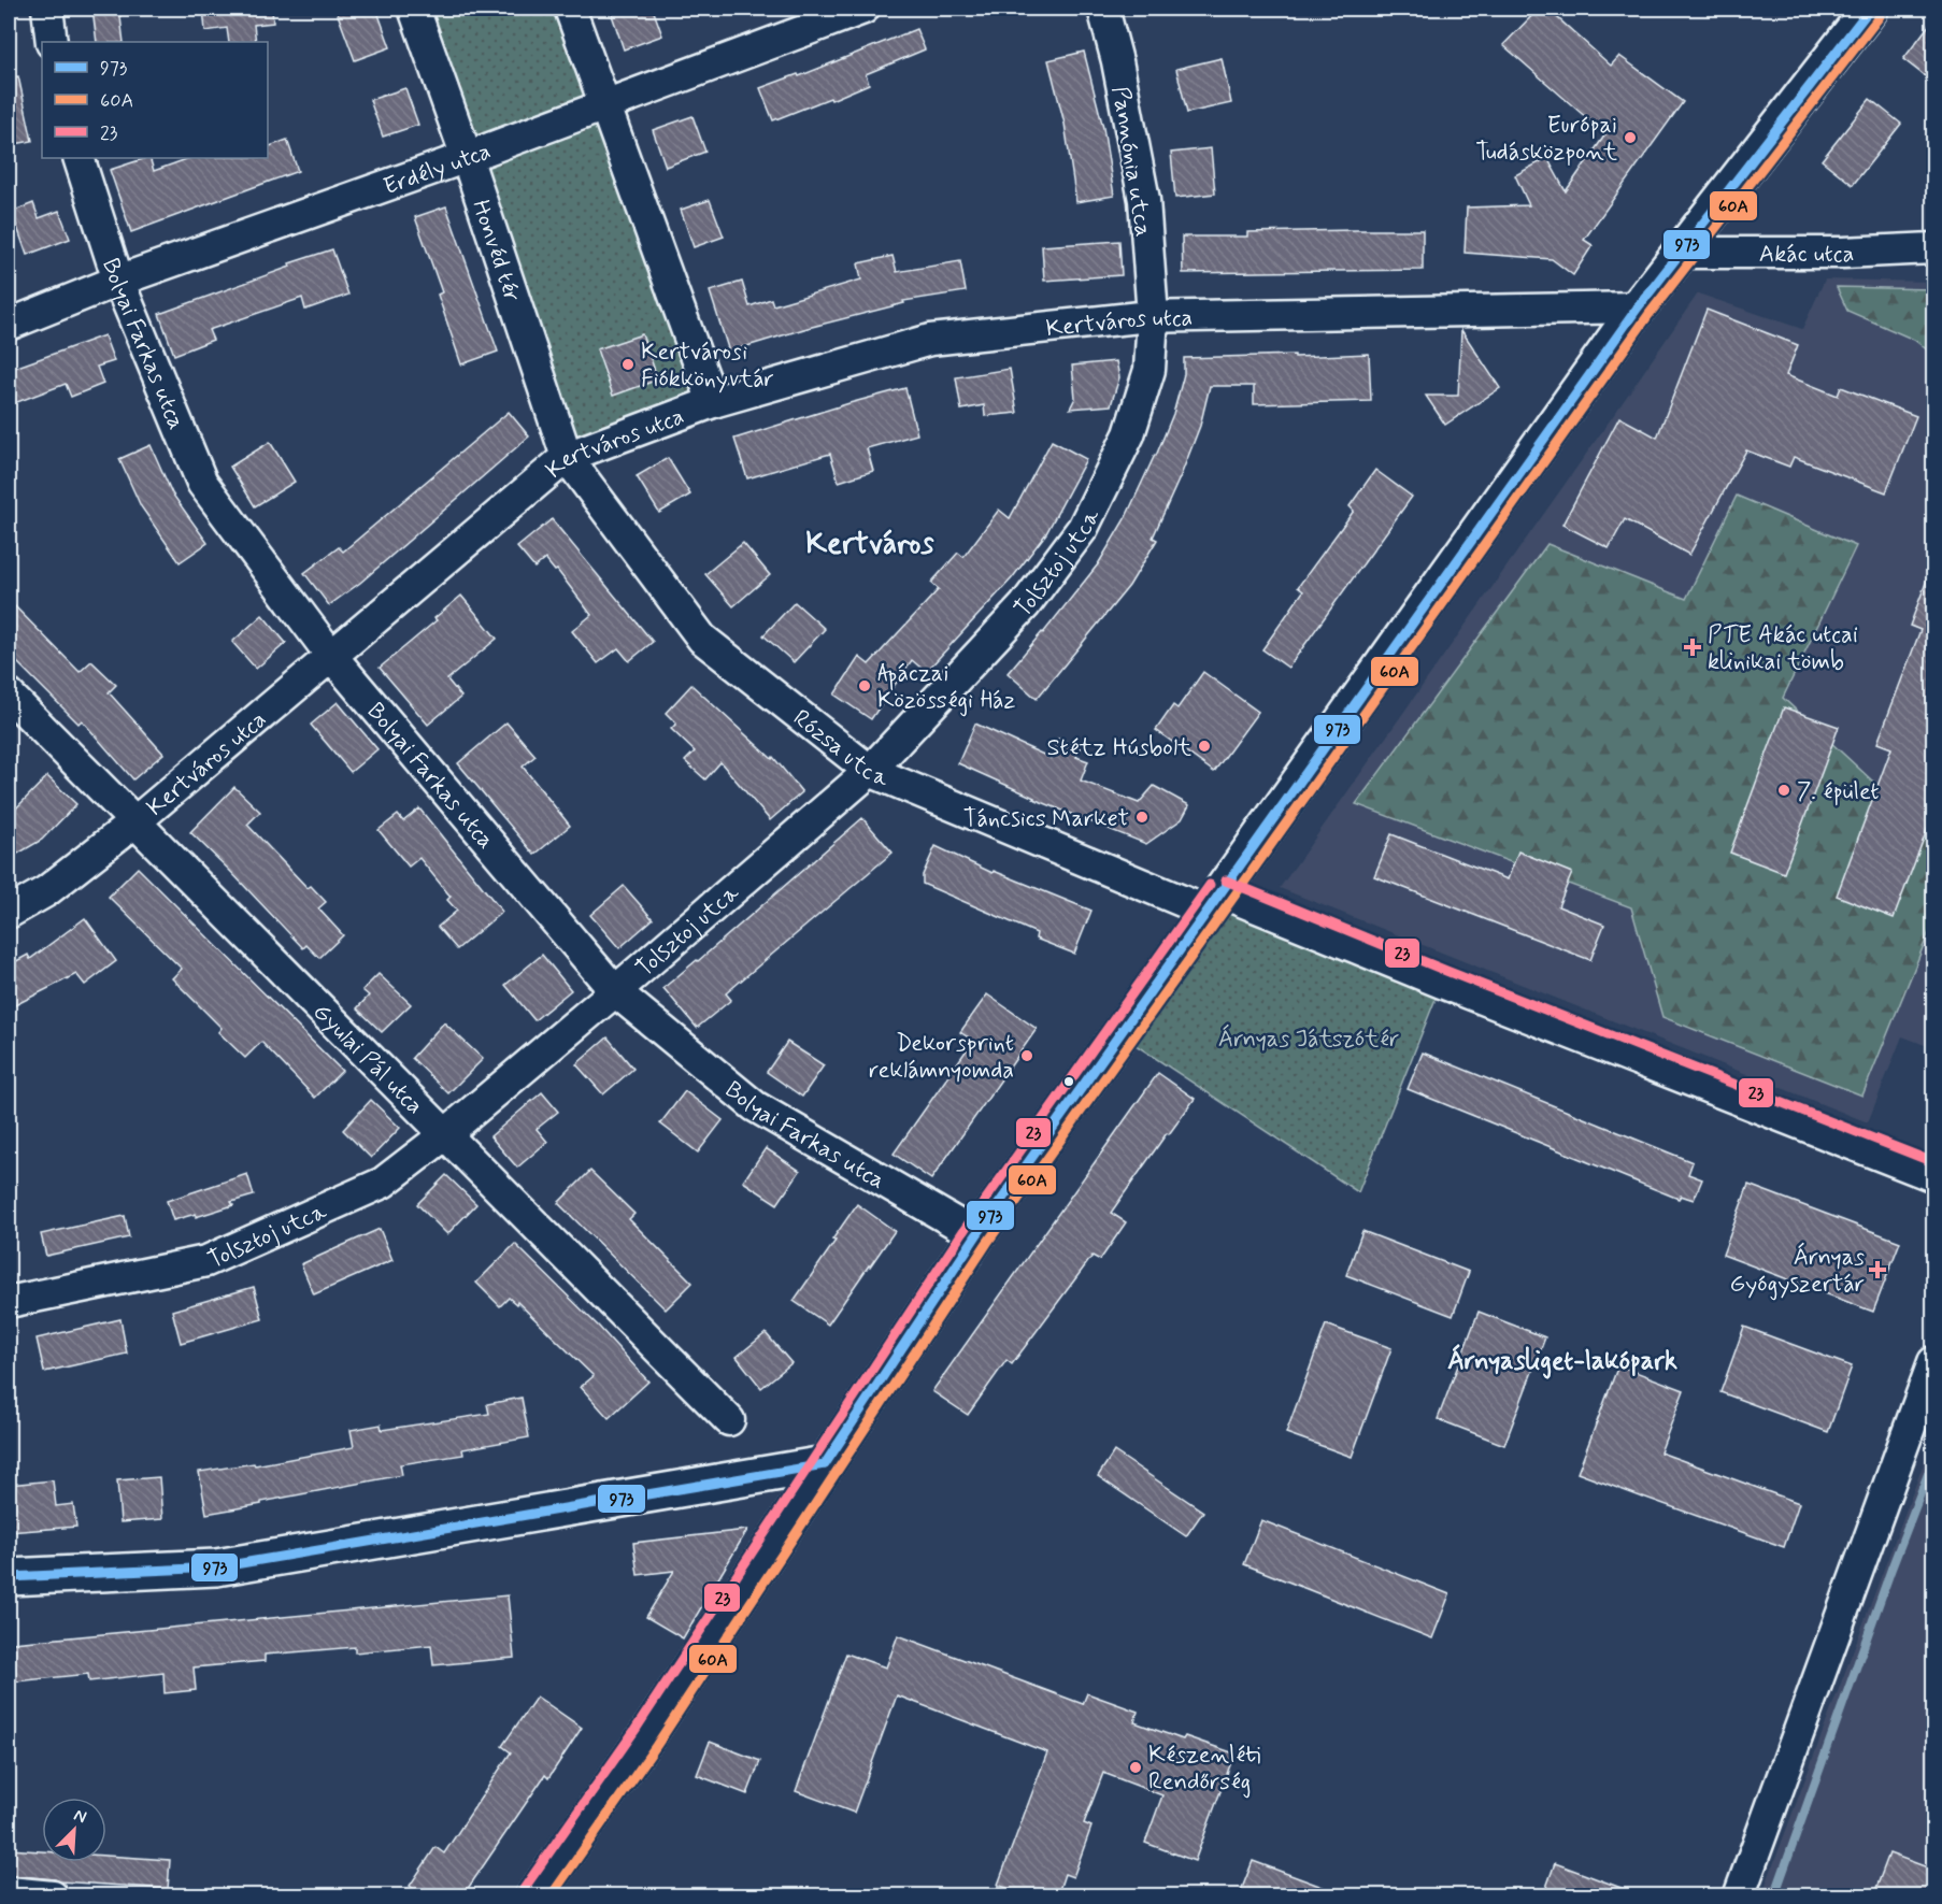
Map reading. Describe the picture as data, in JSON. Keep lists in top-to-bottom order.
{
  "streets": {
    "street": [
      "Pannónia utca",
      "Erdély utca",
      "Honvéd tér",
      "Akác utca",
      "Kertváros utca",
      "Bolyai Farkas utca",
      "Tolsztoj utca",
      "Rózsa utca",
      "Gyulai Pál utca"
    ]
  },
  "crossings": [
    ["Pannónia utca", "Kertváros utca"],
    ["Pannónia utca", "Tolsztoj utca"],
    ["Erdély utca", "Honvéd tér"],
    ["Erdély utca", "Bolyai Farkas utca"],
    ["Honvéd tér", "Kertváros utca"],
    ["Honvéd tér", "Rózsa utca"],
    ["Kertváros utca", "Bolyai Farkas utca"],
    ["Kertváros utca", "Tolsztoj utca"],
    ["Kertváros utca", "Rózsa utca"],
    ["Kertváros utca", "Gyulai Pál utca"],
    ["Bolyai Farkas utca", "Tolsztoj utca"],
    ["Tolsztoj utca", "Rózsa utca"],
    ["Tolsztoj utca", "Gyulai Pál utca"]
  ],
  "districts": ["Kertváros", "Árnyasliget-lakópark"],
  "parks": ["Árnyas Játszótér"],
  "places": {
    "other": [
      "Európai Tudásközpont",
      "Kertvárosi Fiókkönyvtár",
      "Apáczai Közösségi Ház",
      "Stétz Húsbolt",
      "7. épület",
      "Táncsics Market",
      "Dekorsprint reklámnyomda",
      "Készenléti Rendőrség"
    ],
    "health": ["PTE Akác utcai klinikai tömb", "Árnyas Gyógyszertár"]
  },
  "lines": ["transit line 973", "transit line 60A", "transit line 23"],
  "legend": ["973", "60A", "23"],
  "north": "top right"
}
